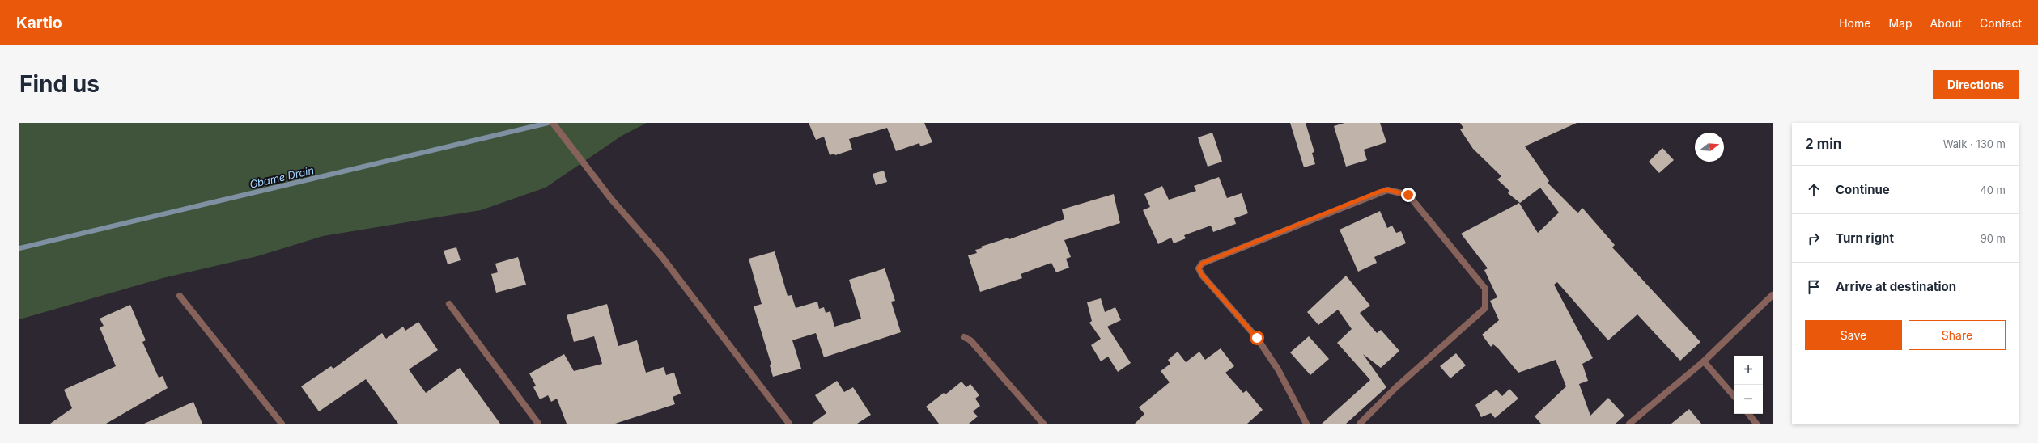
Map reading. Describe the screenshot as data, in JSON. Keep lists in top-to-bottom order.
{
  "water": ["Gbame Drain"],
  "north": "right",
  "page": {
    "header": "Kartio",
    "nav": [
      "Home",
      "Map",
      "About",
      "Contact"
    ],
    "buttons": [
      "Directions",
      ["Save", "Share"]
    ],
    "title": "Find us",
    "heading": ["2 min", "Walk · 130 m"],
    "list": [
      ["Continue", "40 m"],
      ["Turn right", "90 m"],
      "Arrive at destination"
    ],
    "map_buttons": ["+", "−"]
  }
}
